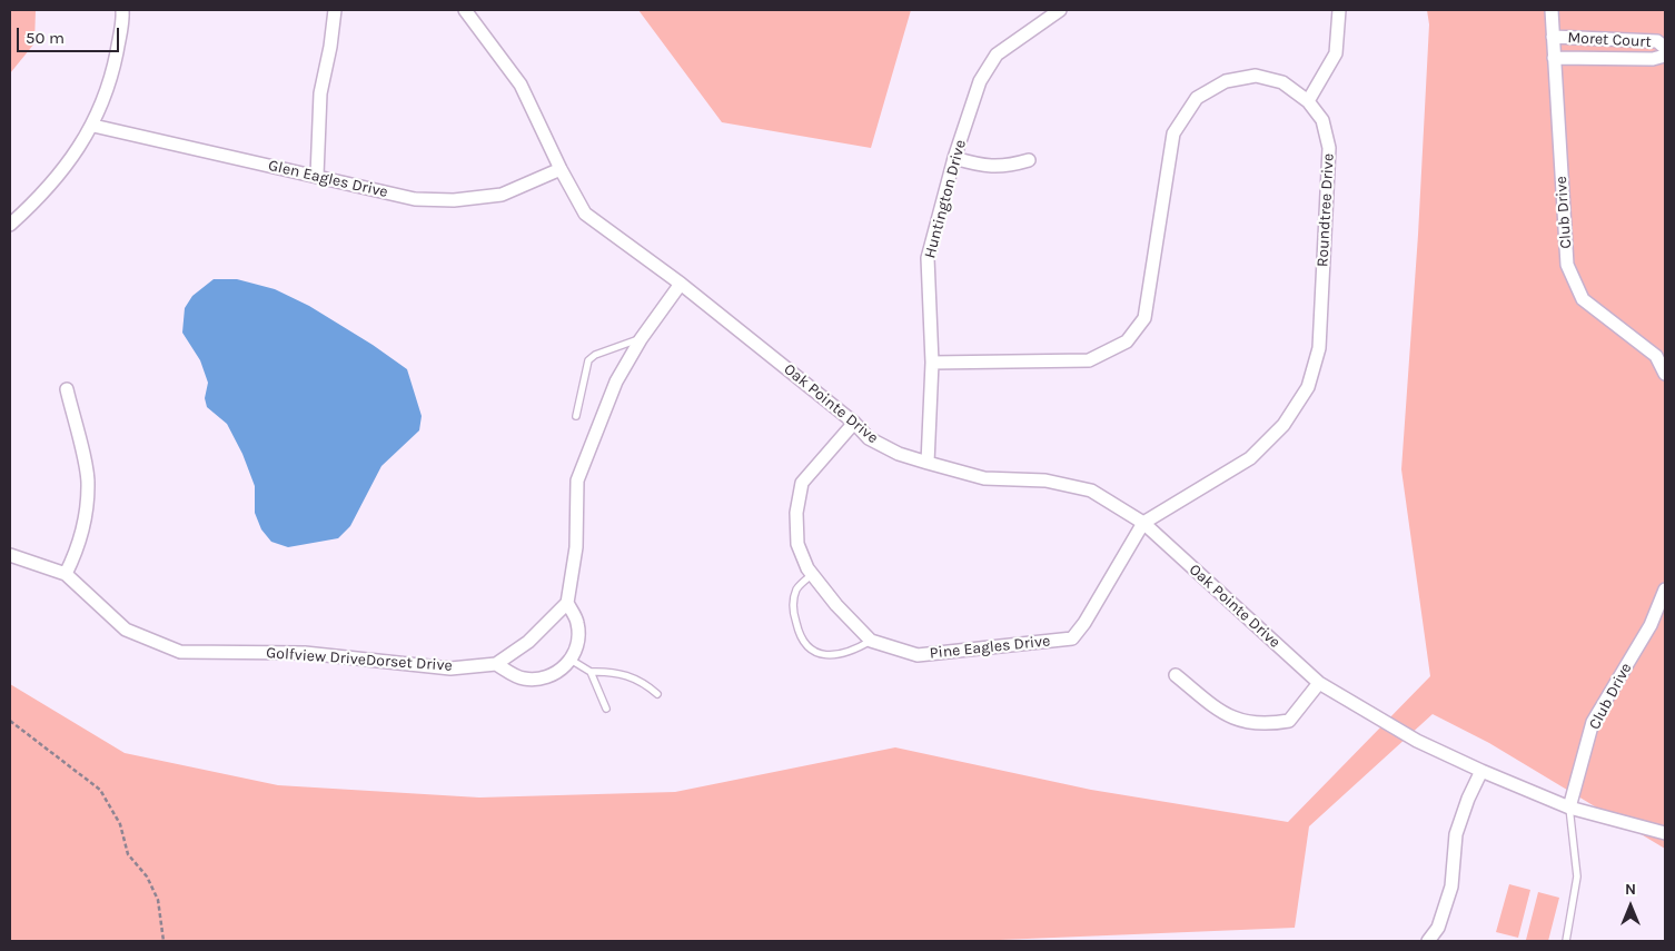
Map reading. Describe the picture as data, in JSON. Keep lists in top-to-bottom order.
{
  "streets": {
    "street": [
      "Moret Court",
      "Glen Eagles Drive",
      "Huntington Drive",
      "Roundtree Drive",
      "Club Drive",
      "Oak Pointe Drive",
      "Pine Eagles Drive",
      "Golfview DriveDorset Drive"
    ]
  },
  "crossings": [
    ["Moret Court", "Club Drive"],
    ["Glen Eagles Drive", "Oak Pointe Drive"],
    ["Huntington Drive", "Roundtree Drive"],
    ["Huntington Drive", "Oak Pointe Drive"],
    ["Roundtree Drive", "Oak Pointe Drive"],
    ["Roundtree Drive", "Pine Eagles Drive"],
    ["Club Drive", "Oak Pointe Drive"],
    ["Oak Pointe Drive", "Pine Eagles Drive"]
  ],
  "scale_bar": "50 m",
  "north": "top"
}
